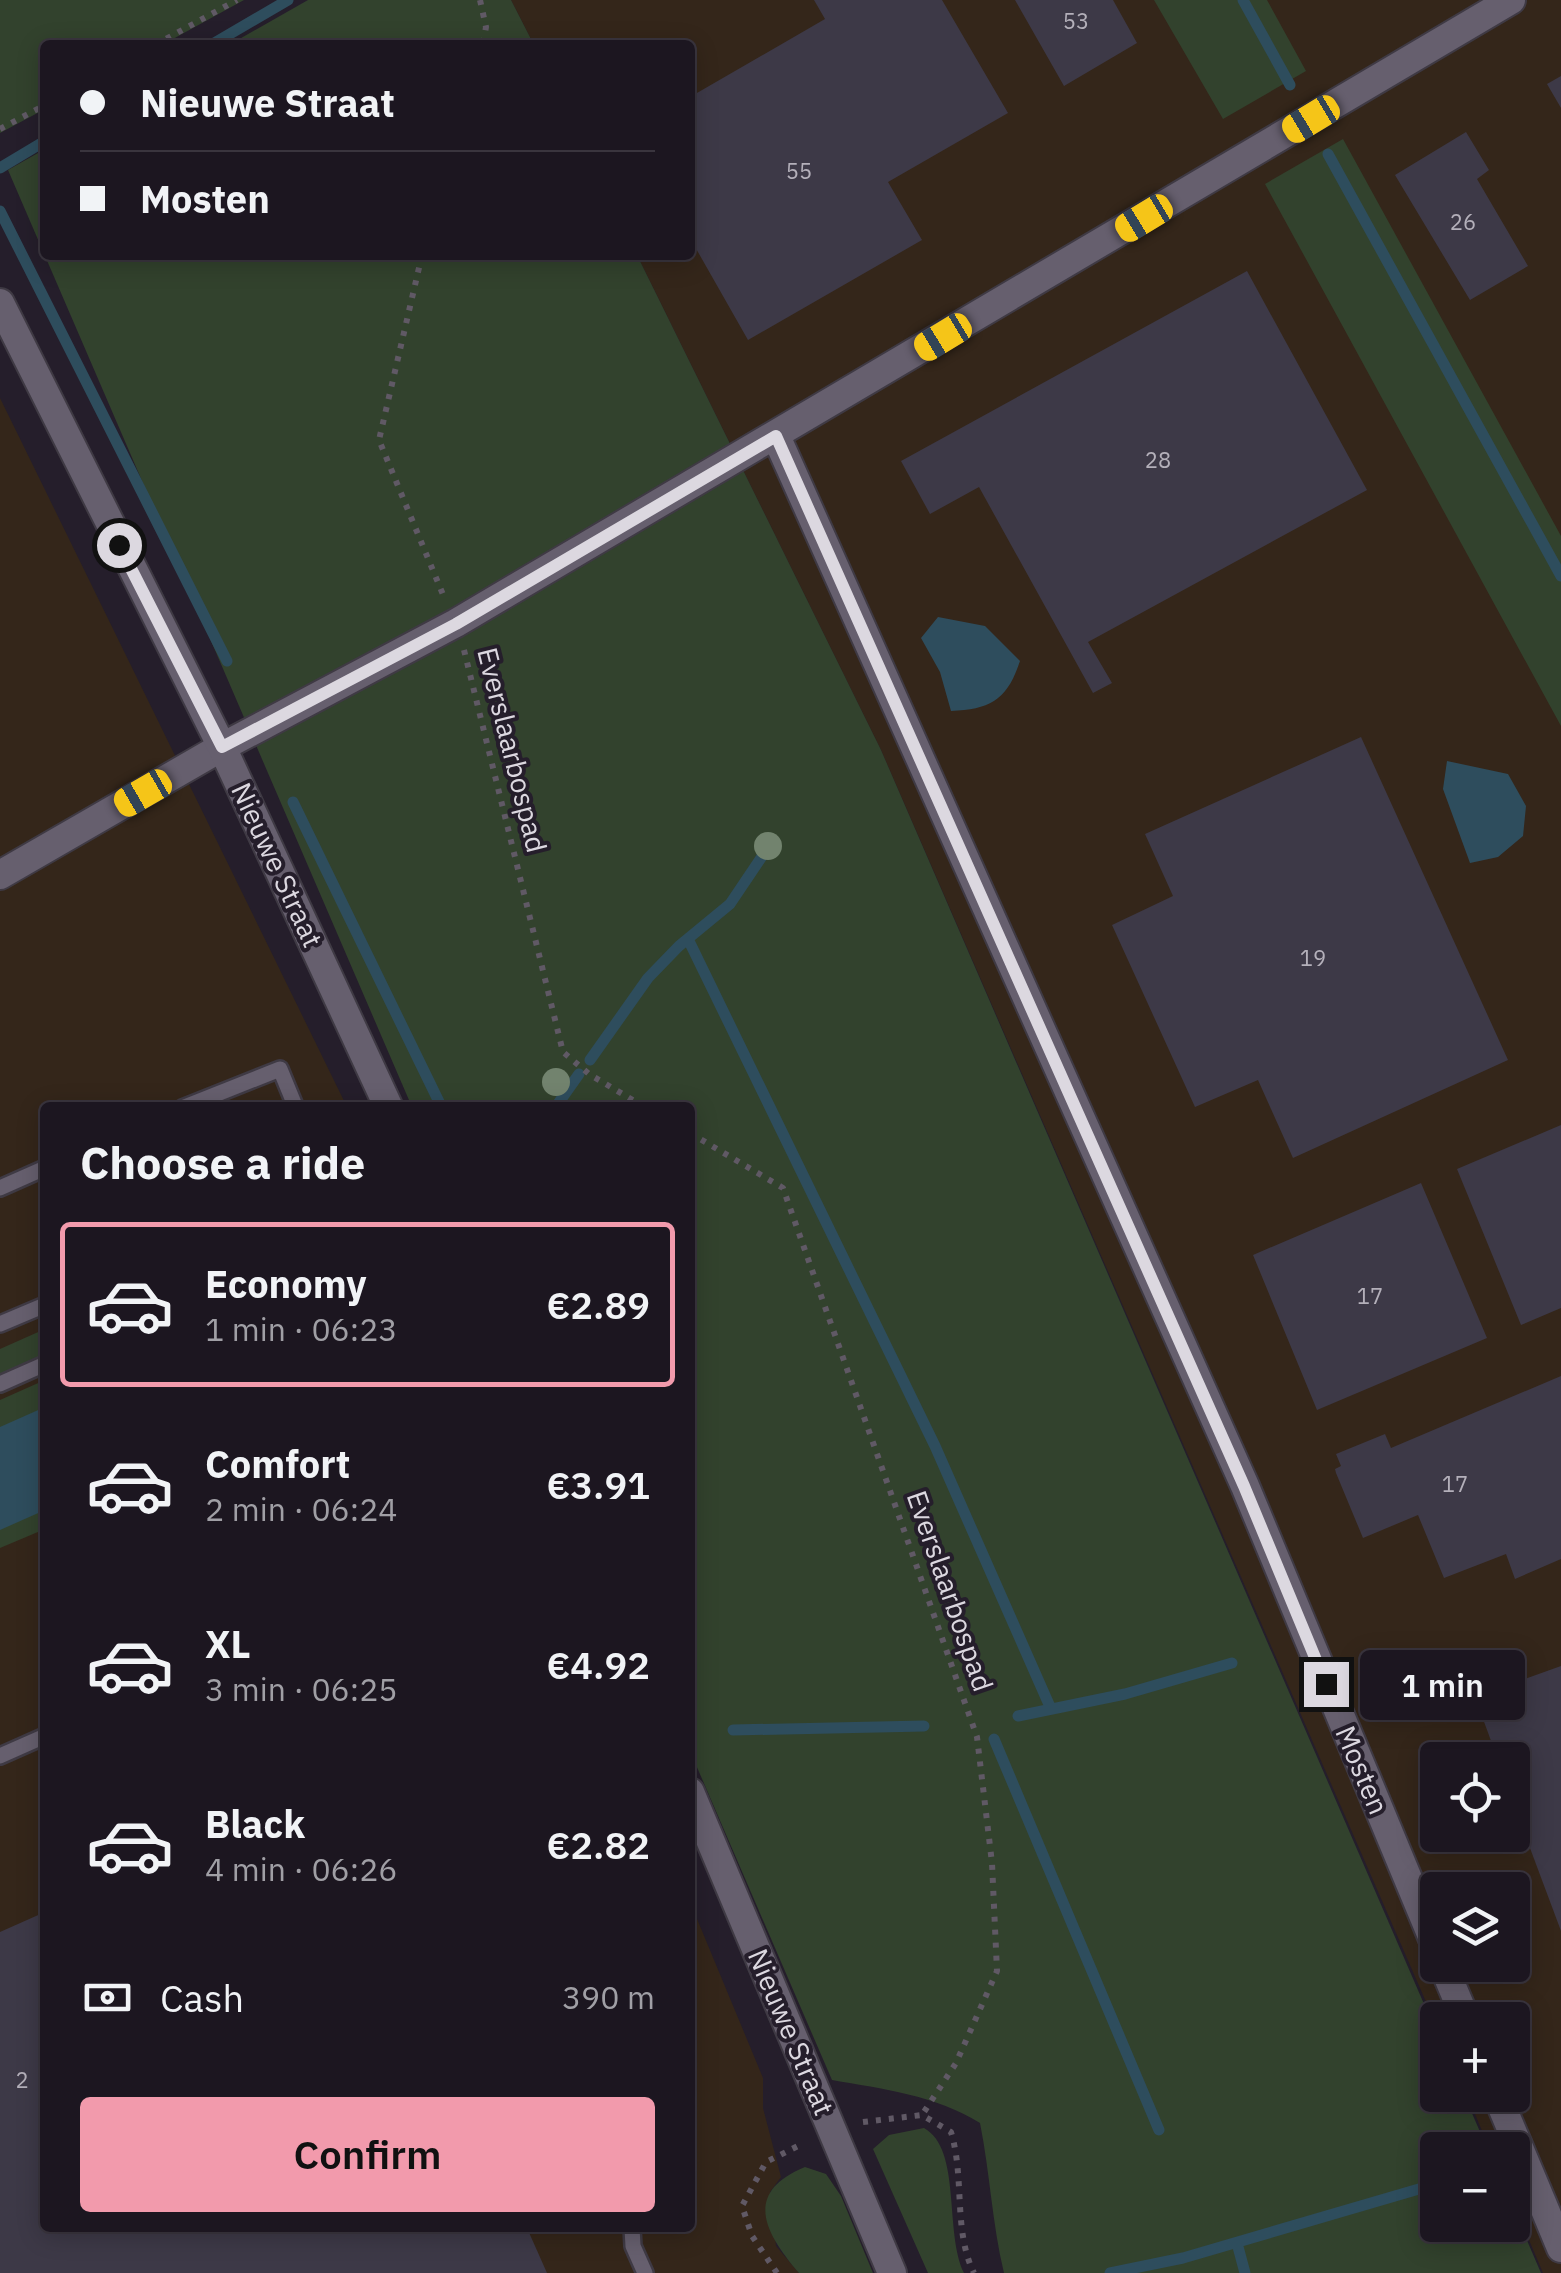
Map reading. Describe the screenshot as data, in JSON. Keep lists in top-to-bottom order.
{
  "streets": {
    "street": ["Nieuwe Straat", "Mosten"],
    "path": ["Everslaarbospad"]
  },
  "house_numbers": [
    "53",
    "55",
    "26",
    "28",
    "19",
    "17",
    "17",
    "2"
  ],
  "page": {
    "banner": ["Nieuwe Straat", "Mosten"],
    "heading": "Choose a ride",
    "list": [
      {
        "name": "Economy",
        "note": "1 min · 06:23",
        "value": "€2.89"
      },
      {
        "name": "Comfort",
        "note": "2 min · 06:24",
        "value": "€3.91"
      },
      {
        "name": "XL",
        "note": "3 min · 06:25",
        "value": "€4.92"
      },
      {
        "name": "Black",
        "note": "4 min · 06:26",
        "value": "€2.82"
      }
    ],
    "bubble": "1 min",
    "map_buttons": ["+", "−"],
    "pay": ["Cash", "390 m"],
    "buttons": "Confirm"
  }
}
